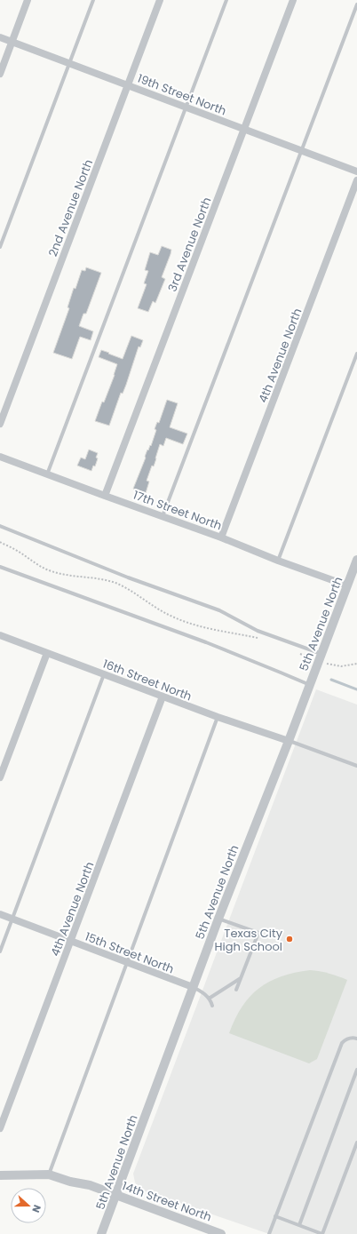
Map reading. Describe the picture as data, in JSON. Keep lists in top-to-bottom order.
{
  "streets": {
    "street": [
      "19th Street North",
      "2nd Avenue North",
      "3rd Avenue North",
      "4th Avenue North",
      "17th Street North",
      "5th Avenue North",
      "16th Street North",
      "15th Street North",
      "14th Street North"
    ]
  },
  "crossings": [
    ["19th Street North", "2nd Avenue North"],
    ["19th Street North", "3rd Avenue North"],
    ["3rd Avenue North", "17th Street North"],
    ["4th Avenue North", "17th Street North"],
    ["4th Avenue North", "16th Street North"],
    ["4th Avenue North", "15th Street North"],
    ["17th Street North", "5th Avenue North"],
    ["5th Avenue North", "16th Street North"],
    ["5th Avenue North", "15th Street North"],
    ["5th Avenue North", "14th Street North"]
  ],
  "places": ["Texas City High School"],
  "north": "right"
}
